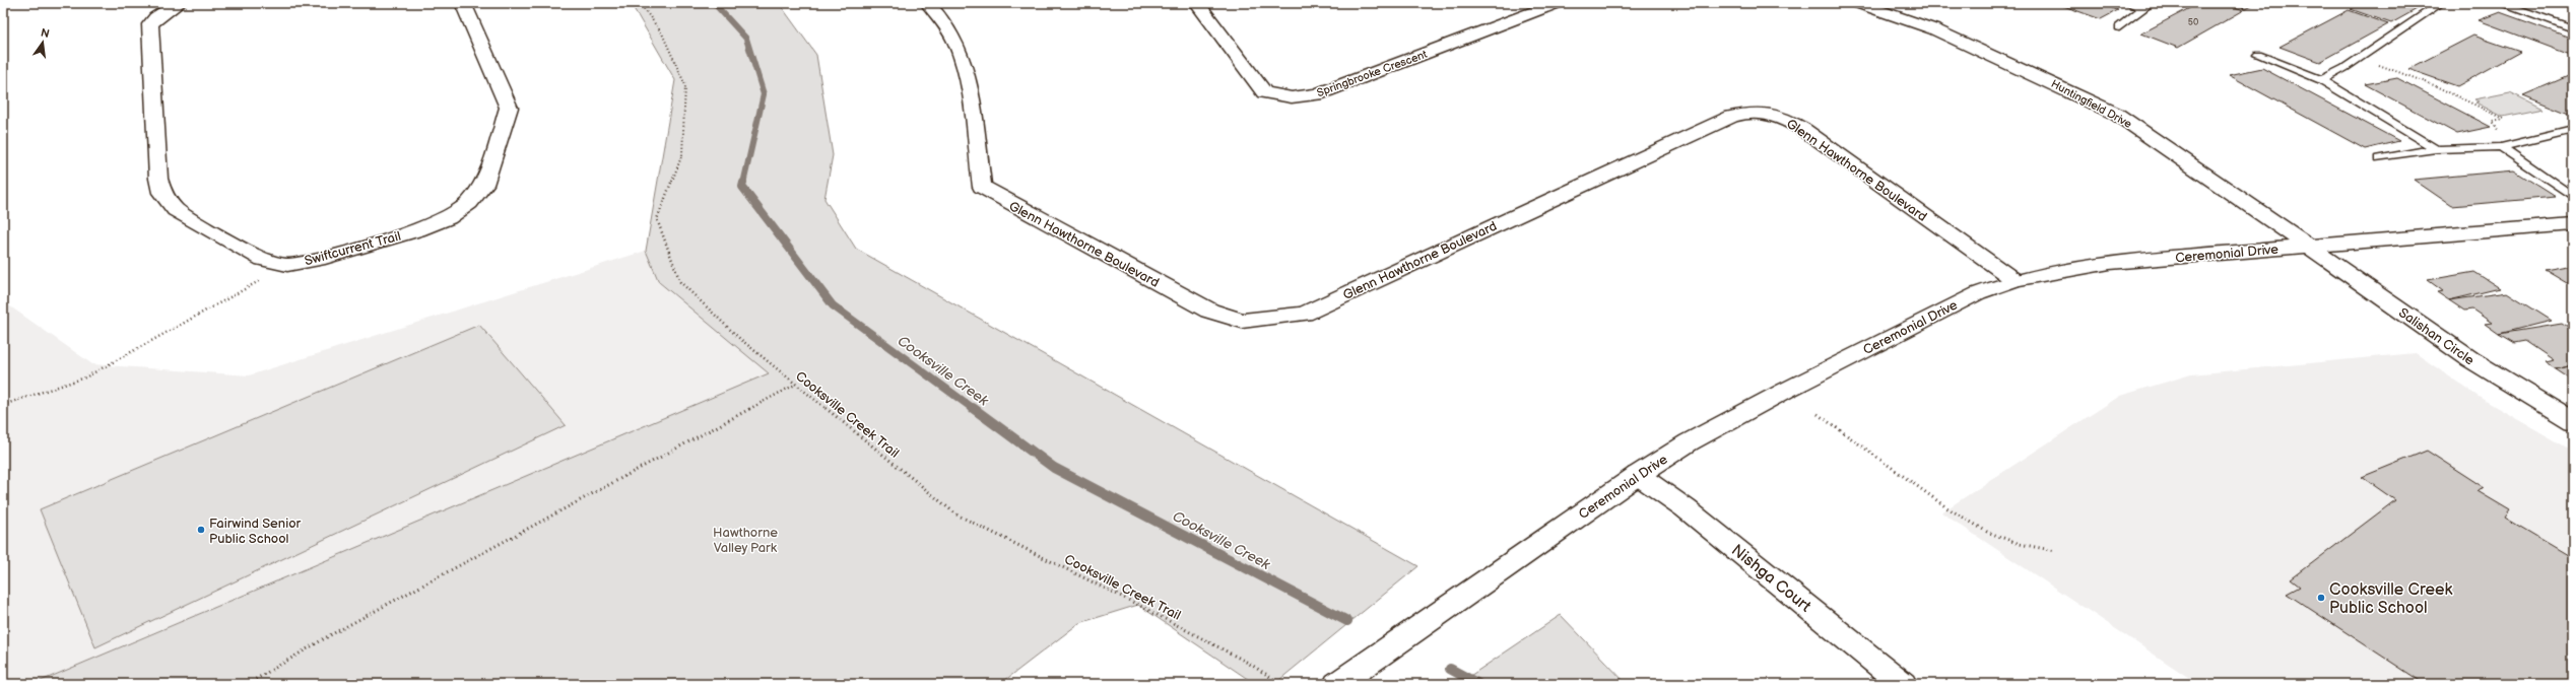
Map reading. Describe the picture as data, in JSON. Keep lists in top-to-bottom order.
{
  "streets": {
    "street": [
      "Springbrooke Crescent",
      "Huntingfield Drive",
      "Glenn Hawthorne Boulevard",
      "Swiftcurrent Trail",
      "Ceremonial Drive",
      "Salishan Circle",
      "Nishga Court"
    ],
    "path": ["Cooksville Creek Trail"]
  },
  "crossings": [
    ["Huntingfield Drive", "Ceremonial Drive"],
    ["Huntingfield Drive", "Salishan Circle"],
    ["Glenn Hawthorne Boulevard", "Ceremonial Drive"],
    ["Ceremonial Drive", "Salishan Circle"],
    ["Ceremonial Drive", "Nishga Court"]
  ],
  "water": ["Cooksville Creek"],
  "parks": ["Hawthorne Valley Park"],
  "places": ["Fairwind Senior Public School", "Cooksville Creek Public School"],
  "house_numbers": ["50"],
  "north": "top"
}
